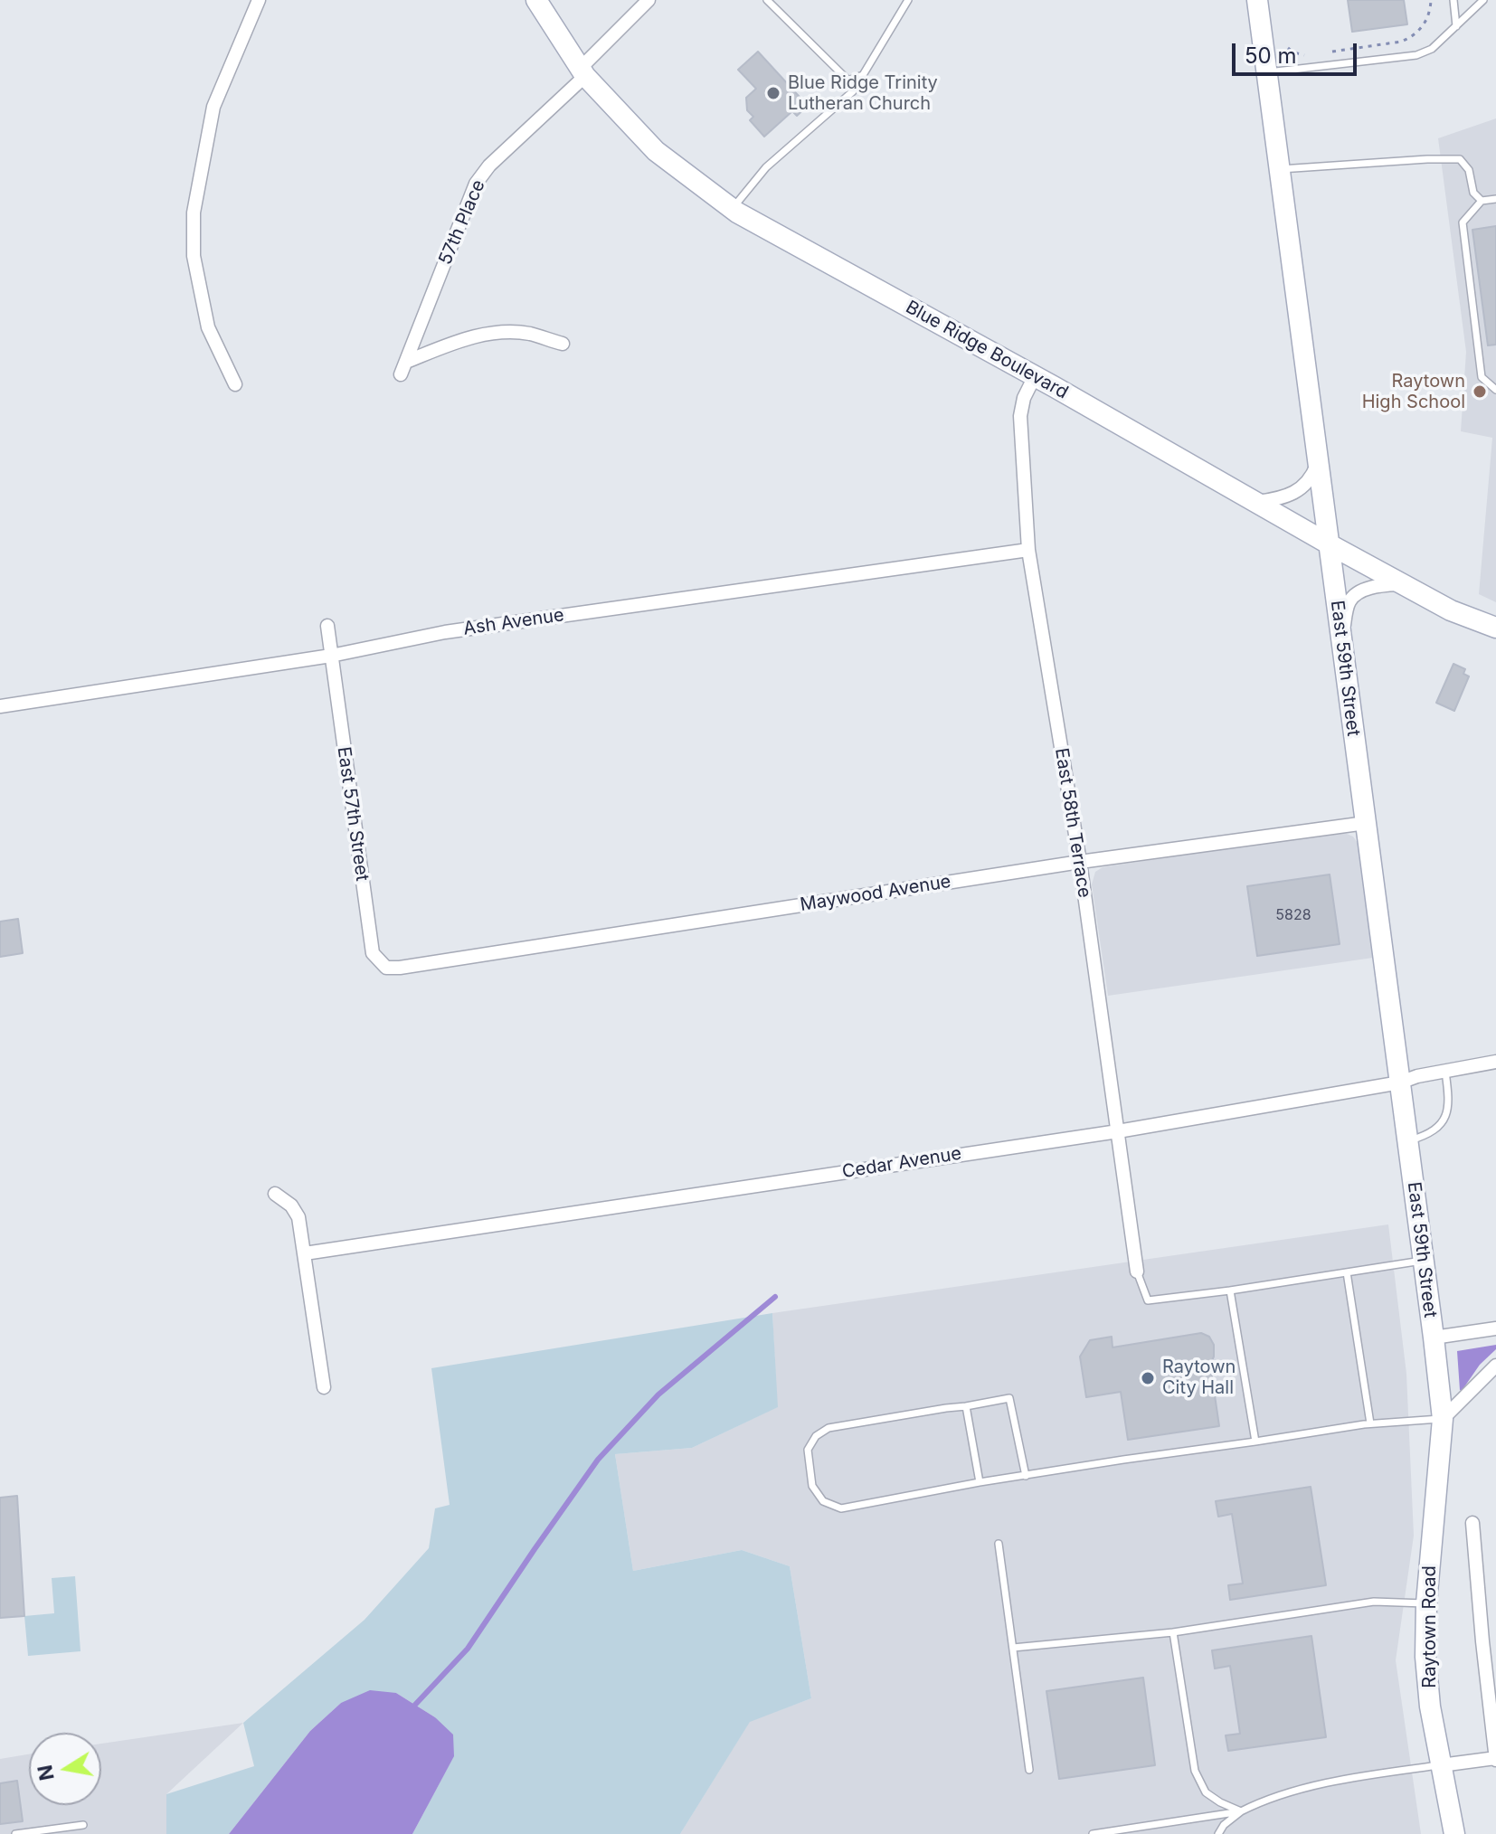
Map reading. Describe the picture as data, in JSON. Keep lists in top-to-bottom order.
{
  "streets": {
    "street": [
      "57th Place",
      "Blue Ridge Boulevard",
      "Ash Avenue",
      "East 59th Street",
      "East 57th Street",
      "East 58th Terrace",
      "Maywood Avenue",
      "Cedar Avenue",
      "Raytown Road"
    ]
  },
  "crossings": [
    ["57th Place", "Blue Ridge Boulevard"],
    ["Blue Ridge Boulevard", "East 59th Street"],
    ["Blue Ridge Boulevard", "East 58th Terrace"],
    ["Ash Avenue", "East 57th Street"],
    ["Ash Avenue", "East 58th Terrace"],
    ["East 59th Street", "Maywood Avenue"],
    ["East 59th Street", "Cedar Avenue"],
    ["East 59th Street", "Raytown Road"],
    ["East 57th Street", "Maywood Avenue"],
    ["East 58th Terrace", "Maywood Avenue"],
    ["East 58th Terrace", "Cedar Avenue"]
  ],
  "places": ["Blue Ridge Trinity Lutheran Church", "Raytown High School", "Raytown City Hall"],
  "house_numbers": ["5828"],
  "scale_bar": "50 m",
  "north": "left"
}
